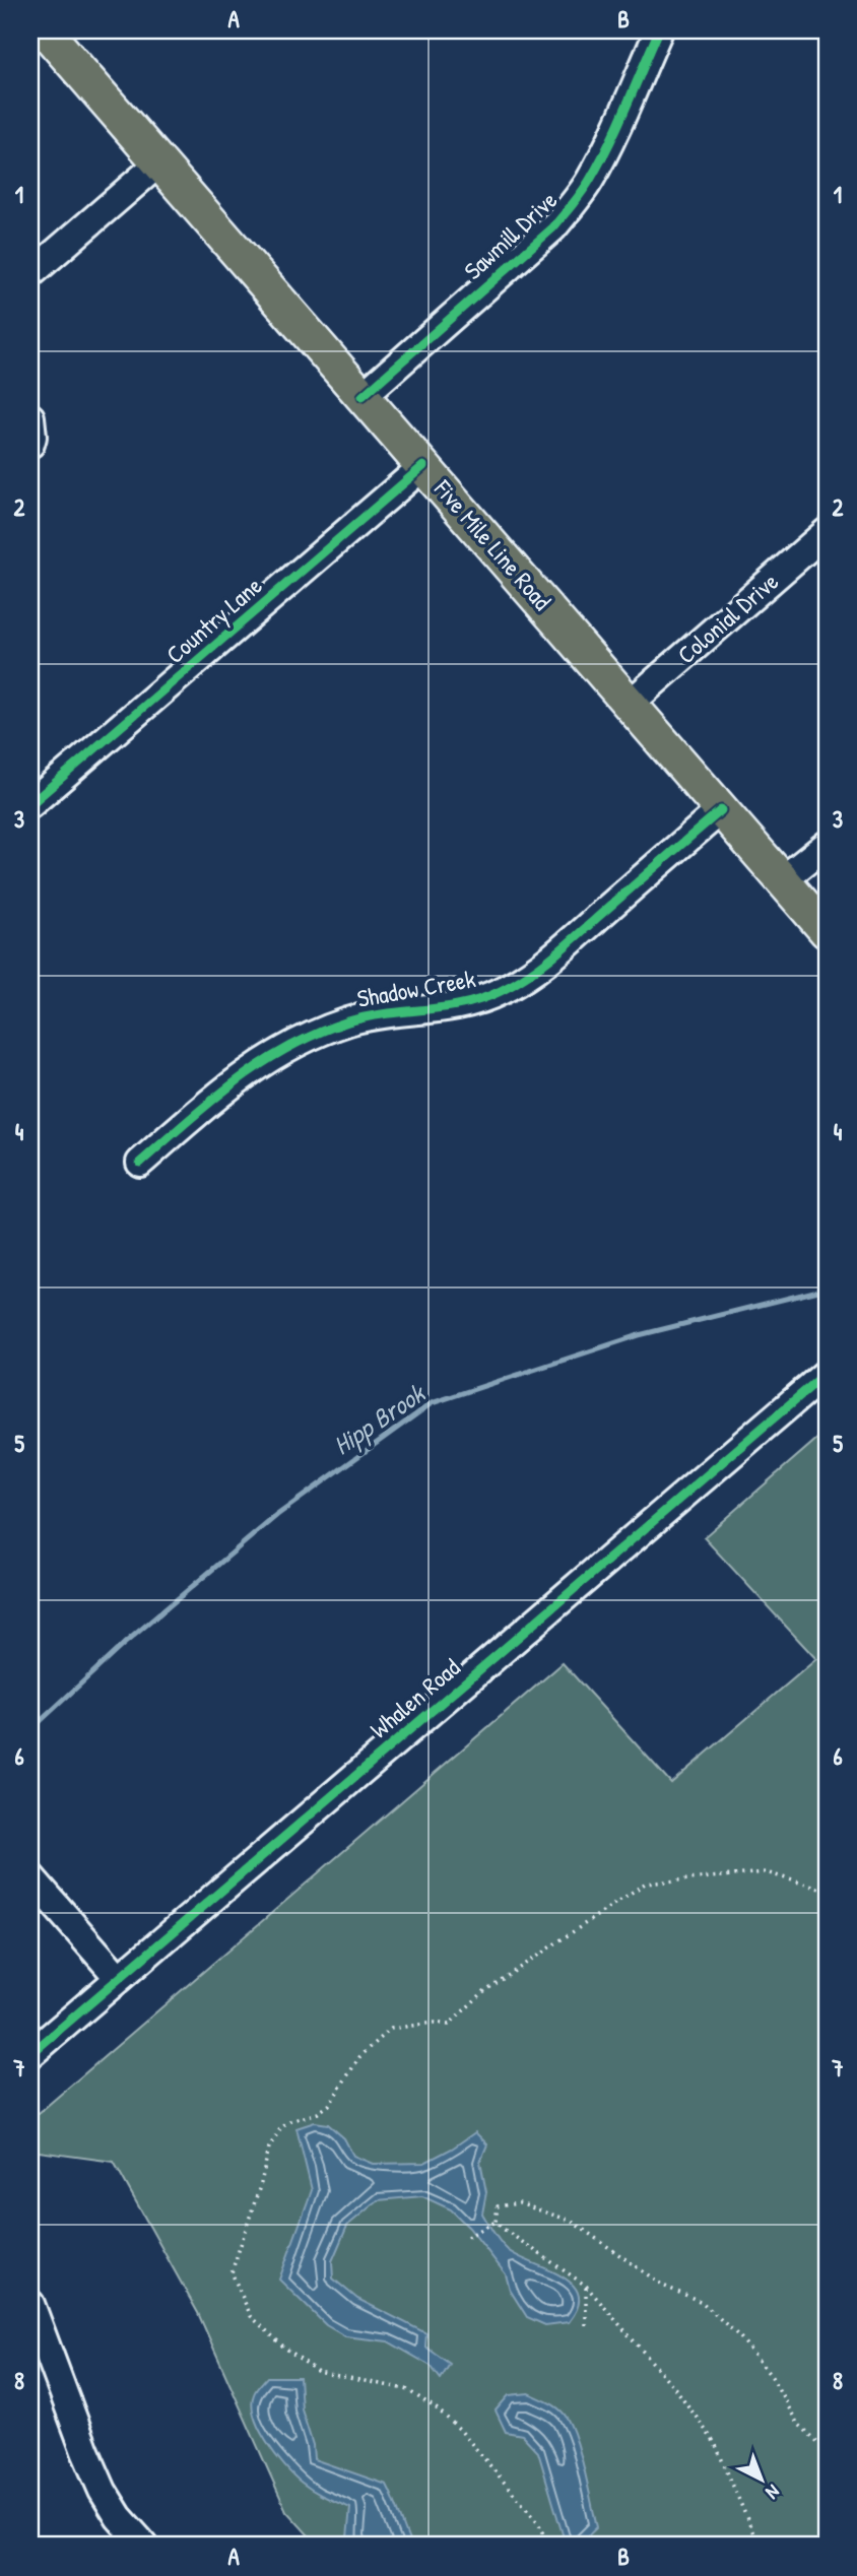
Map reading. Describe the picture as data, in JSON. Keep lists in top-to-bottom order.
{
  "streets": {
    "main road": ["Five Mile Line Road"],
    "street": [
      "Sawmill Drive",
      "Colonial Drive",
      "Country Lane",
      "Shadow Creek",
      "Whalen Road"
    ]
  },
  "crossings": [
    ["Sawmill Drive", "Five Mile Line Road"],
    ["Five Mile Line Road", "Colonial Drive"],
    ["Five Mile Line Road", "Country Lane"],
    ["Five Mile Line Road", "Shadow Creek"]
  ],
  "water": ["Hipp Brook"],
  "north": "bottom right",
  "grid": {
    "columns": ["A", "B"],
    "rows": [
      "1",
      "2",
      "3",
      "4",
      "5",
      "6",
      "7",
      "8"
    ]
  }
}
